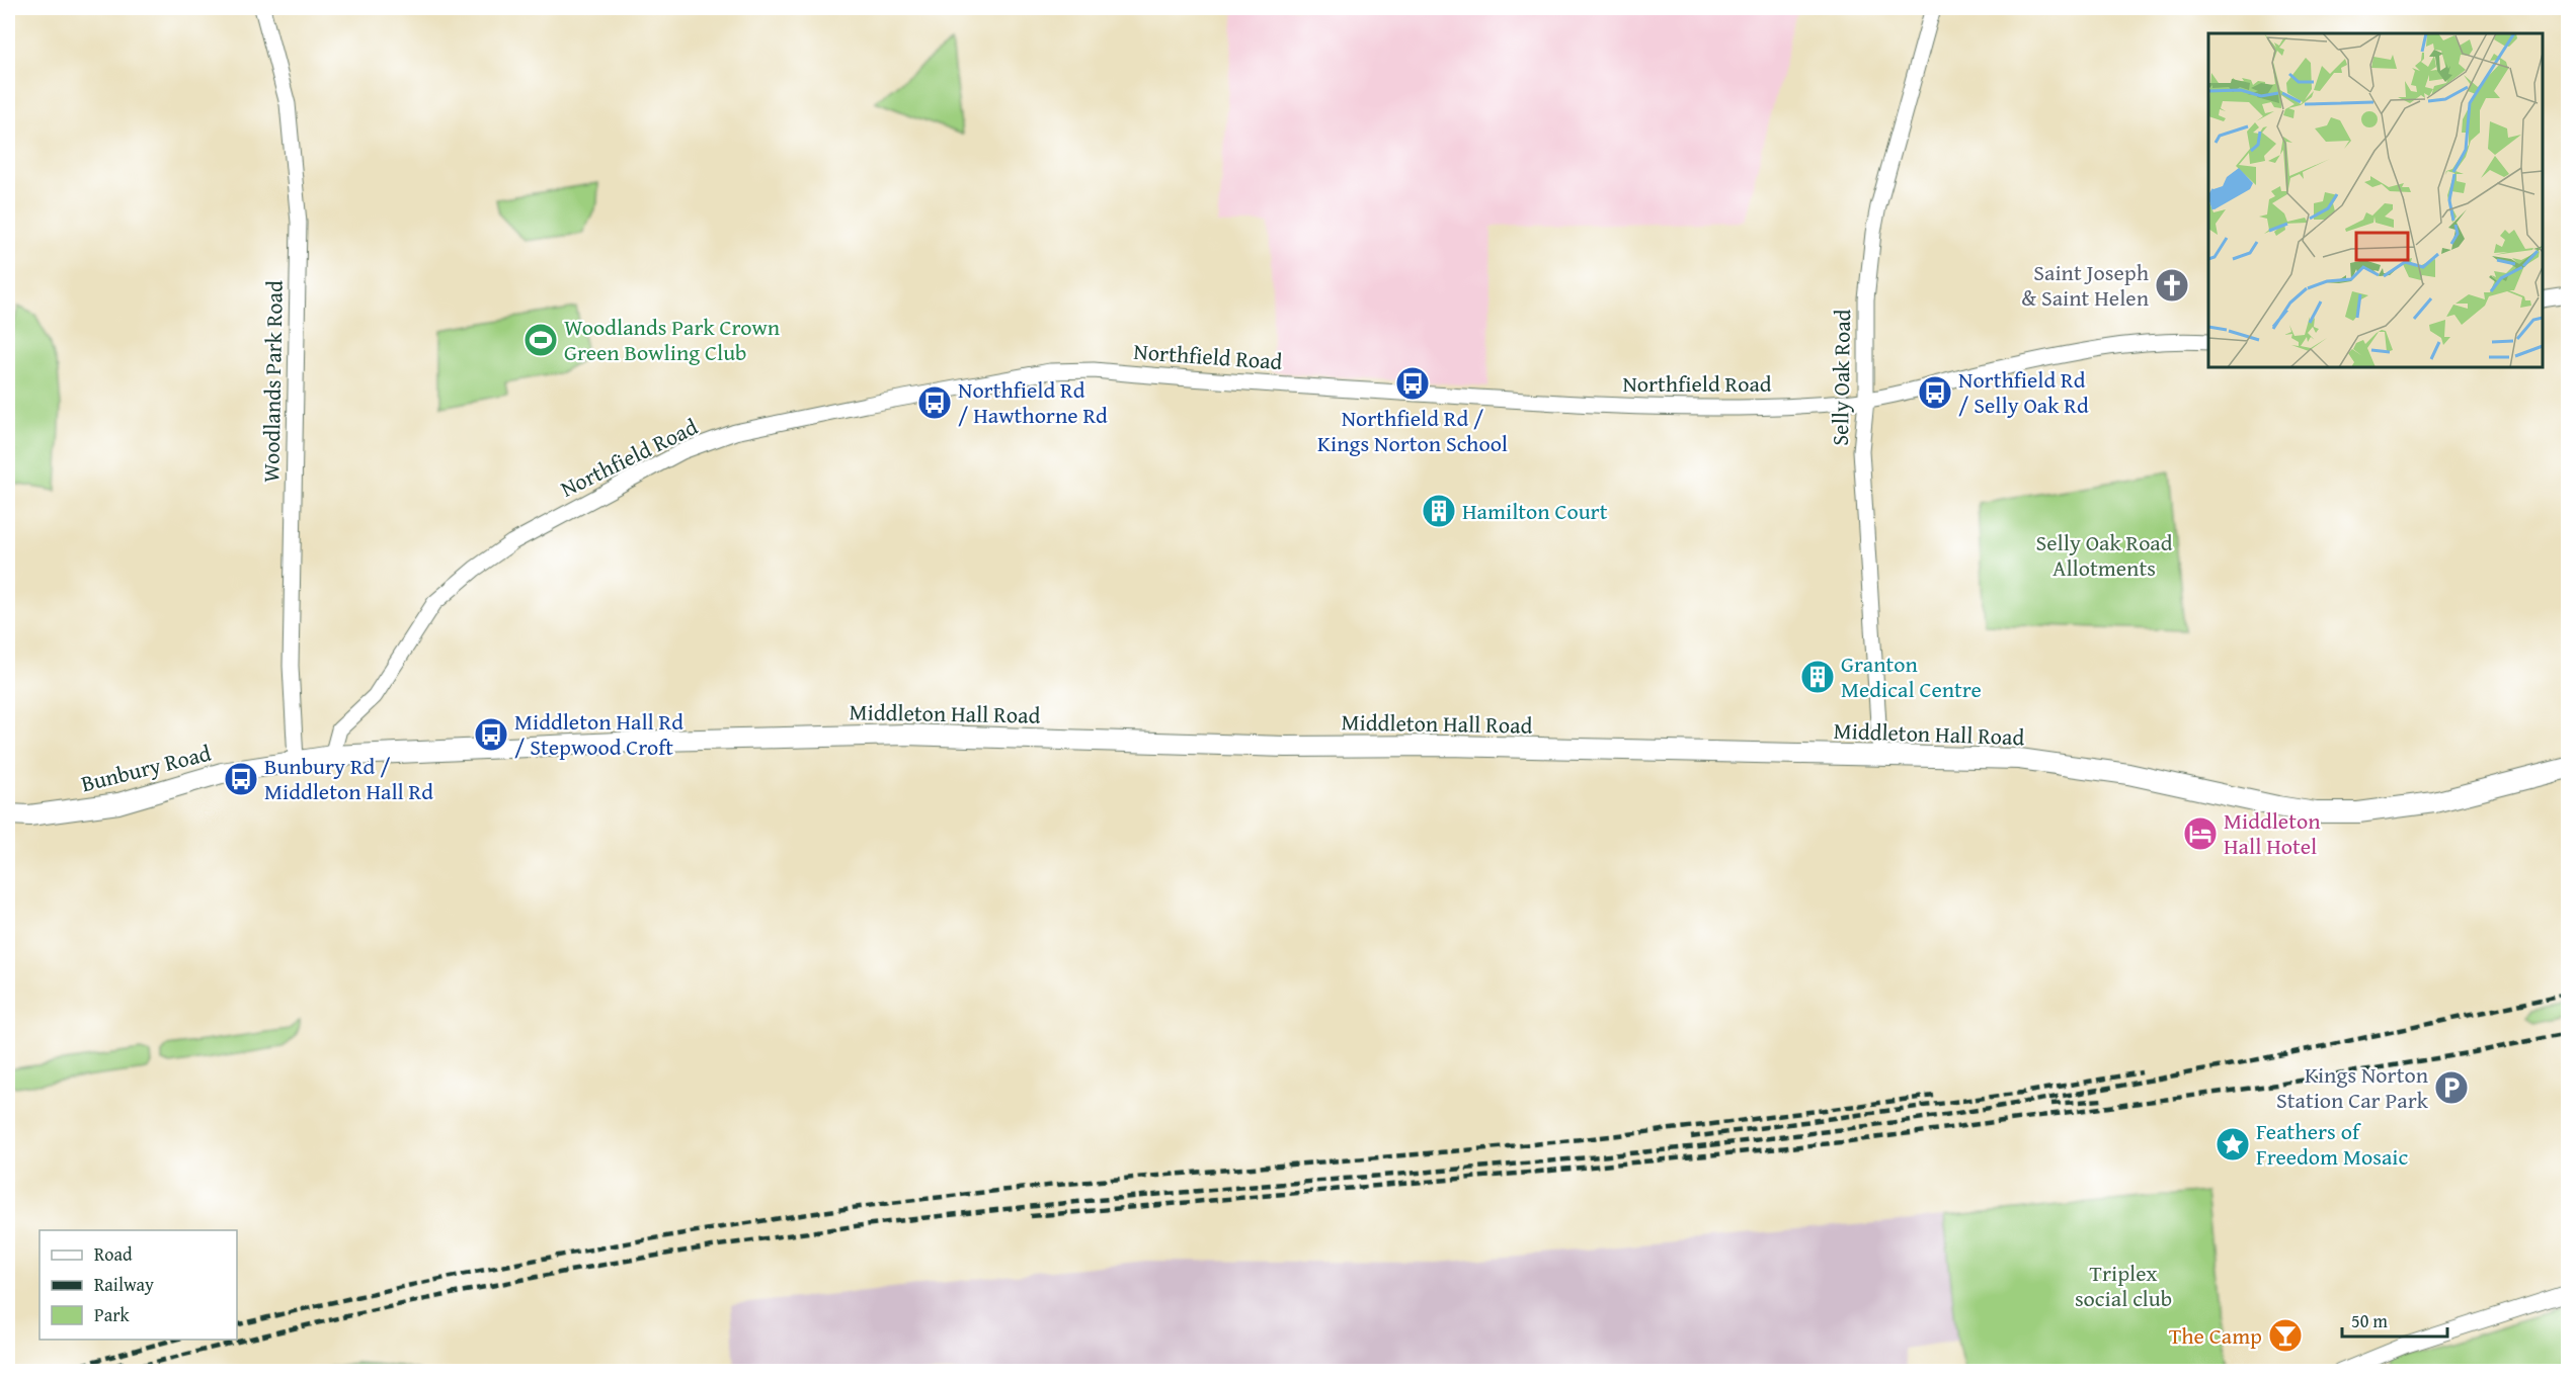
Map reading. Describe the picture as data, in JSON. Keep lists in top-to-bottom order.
{
  "streets": {
    "main road": ["Middleton Hall Road", "Bunbury Road"],
    "street": ["Northfield Road", "Selly Oak Road", "Woodlands Park Road"]
  },
  "crossings": [
    ["Northfield Road", "Selly Oak Road"],
    ["Northfield Road", "Middleton Hall Road"],
    ["Selly Oak Road", "Middleton Hall Road"],
    ["Woodlands Park Road", "Middleton Hall Road"],
    ["Woodlands Park Road", "Bunbury Road"],
    ["Middleton Hall Road", "Bunbury Road"]
  ],
  "parks": ["Selly Oak Road Allotments", "Triplex social club"],
  "places": {
    "church": ["Saint Joseph & Saint Helen"],
    "sports": ["Woodlands Park Crown Green Bowling Club"],
    "bus stop": [
      "Northfield Rd / Kings Norton School",
      "Northfield Rd / Selly Oak Rd",
      "Northfield Rd / Hawthorne Rd",
      "Middleton Hall Rd / Stepwood Croft",
      "Bunbury Rd / Middleton Hall Rd"
    ],
    "building": ["Hamilton Court", "Granton Medical Centre"],
    "hotel": ["Middleton Hall Hotel"],
    "parking": ["Kings Norton Station Car Park"],
    "place": ["Feathers of Freedom Mosaic"],
    "bar": ["The Camp"]
  },
  "legend": ["Road", "Railway", "Park"],
  "scale_bar": "50 m"
}
